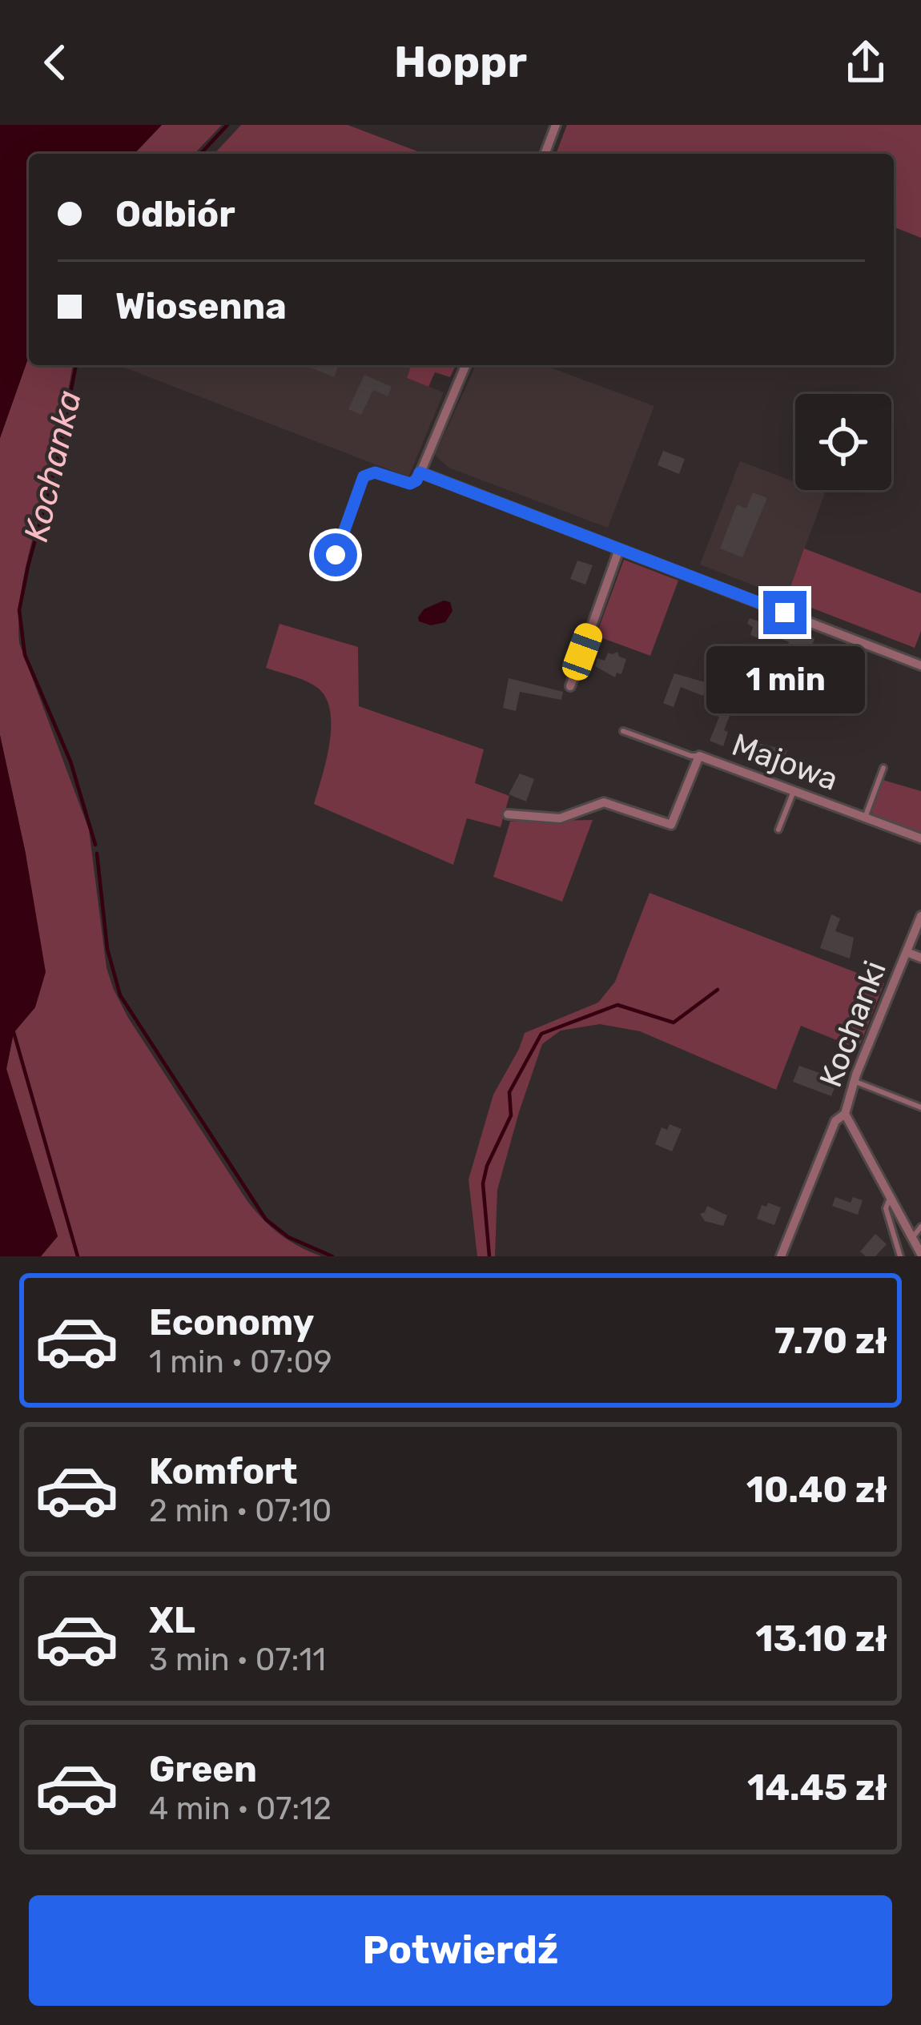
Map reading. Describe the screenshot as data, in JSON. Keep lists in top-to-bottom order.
{
  "streets": {
    "street": ["Majowa", "Kochanki"]
  },
  "water": ["Kochanka"],
  "page": {
    "header": "Hoppr",
    "banner": ["Odbiór", "Wiosenna"],
    "bubble": "1 min",
    "list": [
      {
        "name": "Economy",
        "note": "1 min · 07:09",
        "value": "7.70 zł"
      },
      {
        "name": "Komfort",
        "note": "2 min · 07:10",
        "value": "10.40 zł"
      },
      {
        "name": "XL",
        "note": "3 min · 07:11",
        "value": "13.10 zł"
      },
      {
        "name": "Green",
        "note": "4 min · 07:12",
        "value": "14.45 zł"
      }
    ],
    "buttons": "Potwierdź"
  }
}
